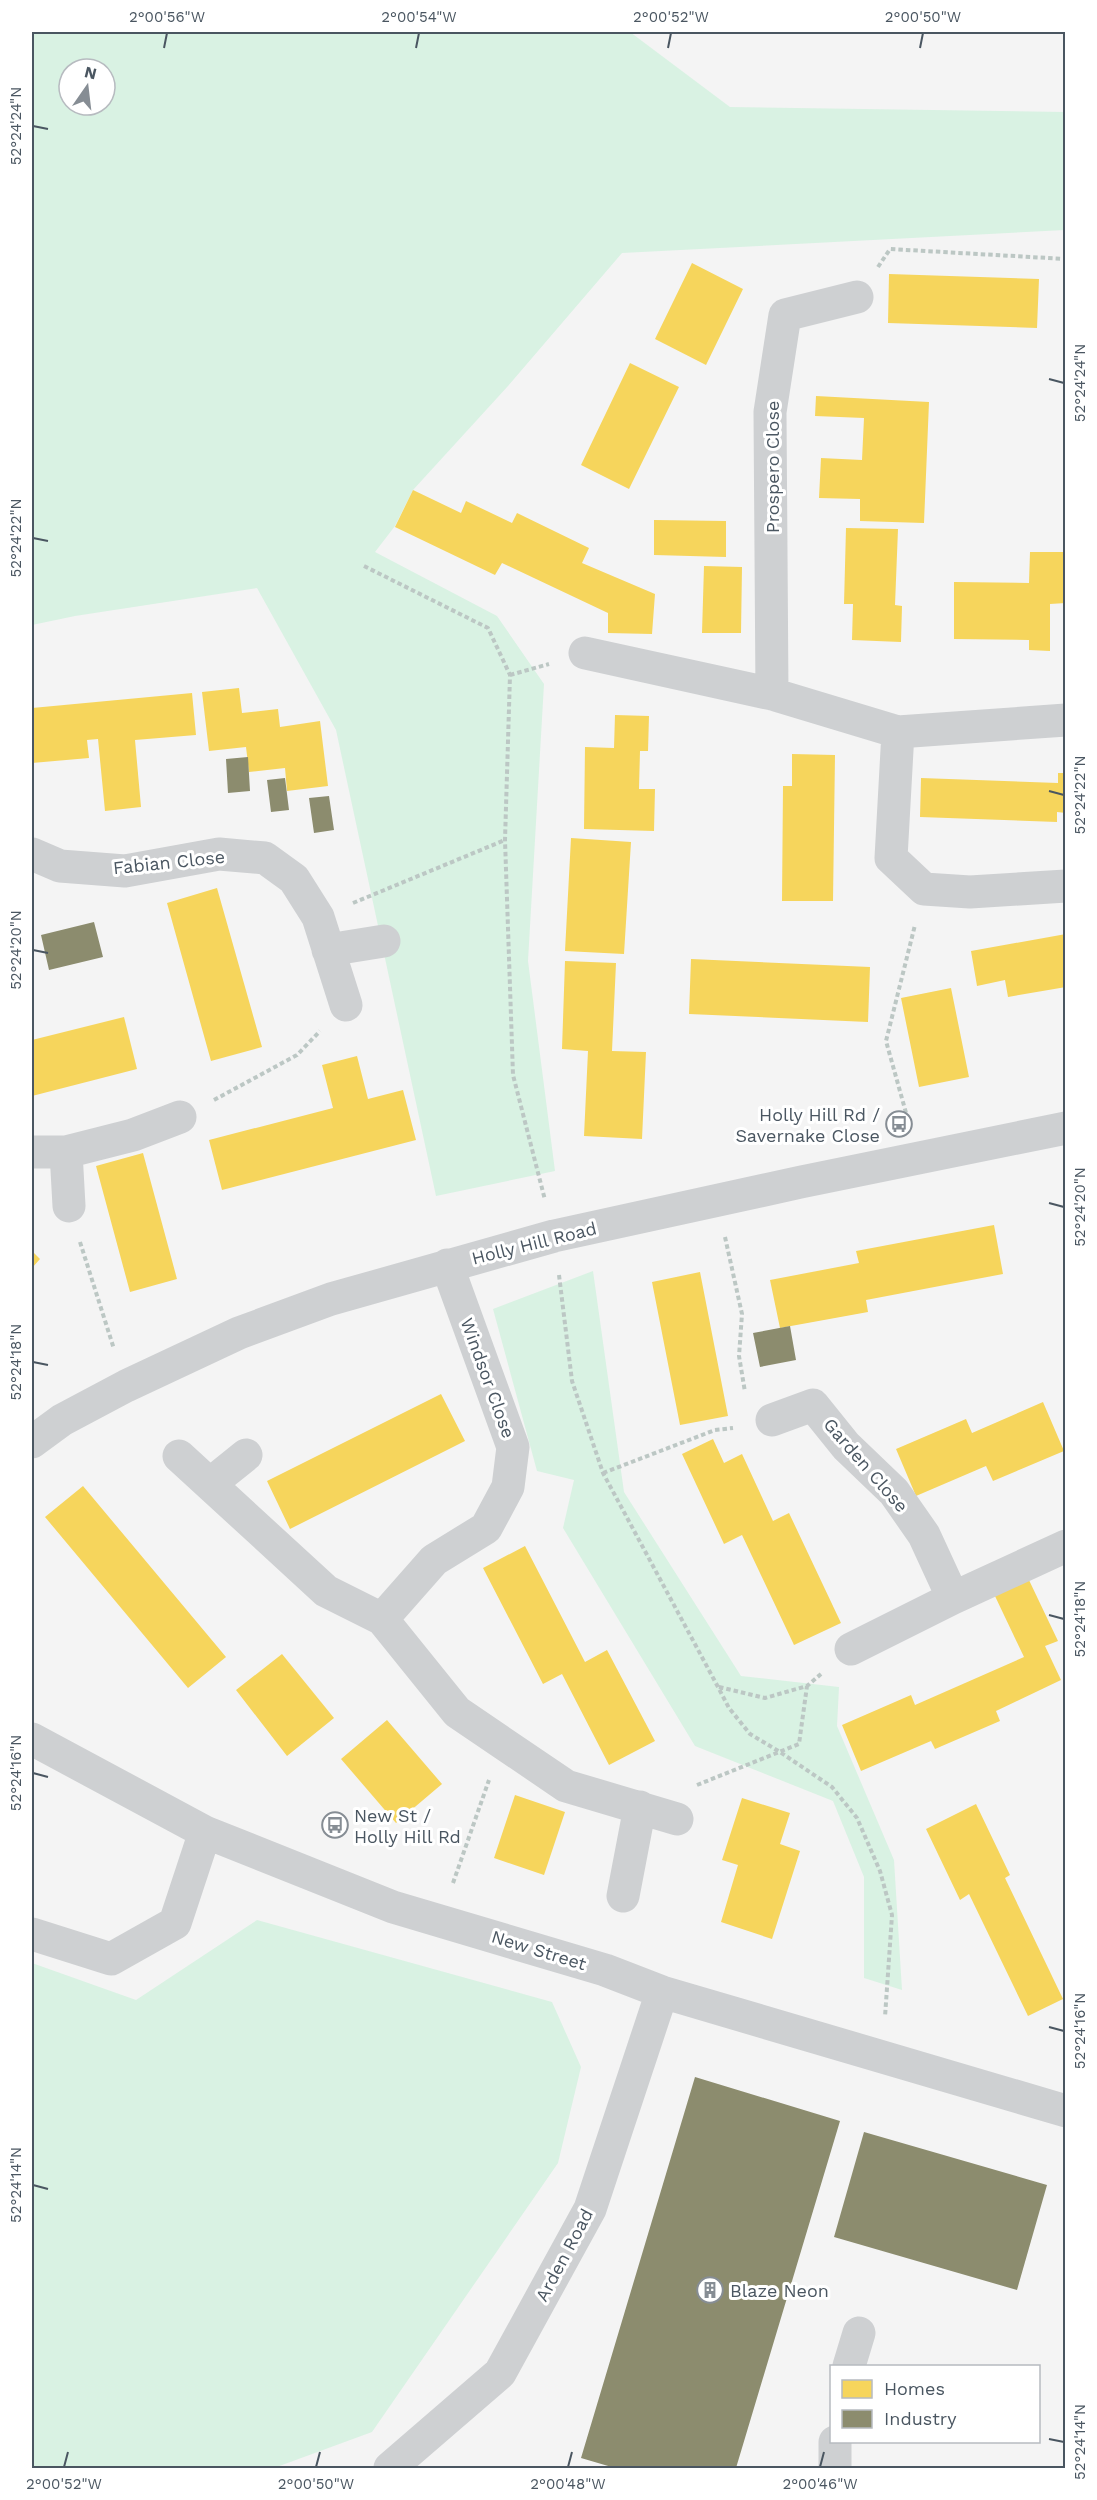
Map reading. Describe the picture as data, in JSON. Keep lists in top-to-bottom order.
{
  "streets": {
    "street": [
      "Prospero Close",
      "Fabian Close",
      "Holly Hill Road",
      "Windsor Close",
      "Garden Close",
      "New Street",
      "Arden Road"
    ]
  },
  "crossings": [
    ["Holly Hill Road", "Windsor Close"],
    ["New Street", "Arden Road"]
  ],
  "places": {
    "bus stop": ["Holly Hill Rd / Savernake Close", "New St / Holly Hill Rd"],
    "building": ["Blaze Neon"]
  },
  "legend": ["Homes", "Industry"],
  "north": "top",
  "coordinates": [
    "2°00'56\"W",
    "2°00'54\"W",
    "2°00'52\"W",
    "2°00'50\"W",
    "52°24'24\"N",
    "52°24'22\"N",
    "52°24'20\"N",
    "52°24'18\"N",
    "52°24'16\"N",
    "52°24'14\"N",
    "2°00'48\"W",
    "2°00'46\"W"
  ]
}
